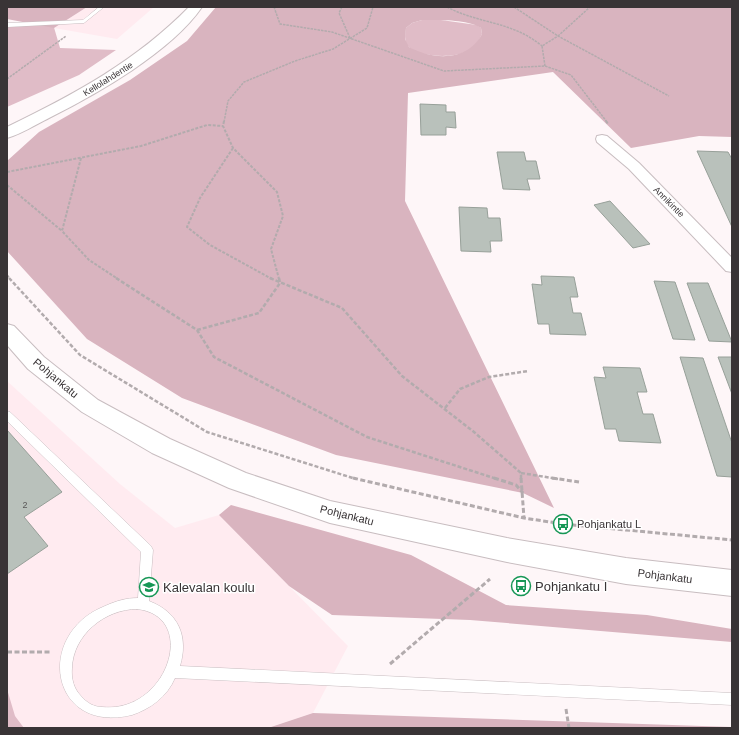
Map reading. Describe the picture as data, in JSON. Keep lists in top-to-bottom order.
{
  "streets": {
    "main road": ["Kellolahdentie", "Pohjankatu"],
    "street": ["Annikintie"]
  },
  "places": {
    "bus stop": ["Pohjankatu L", "Pohjankatu I"],
    "school or university": ["Kalevalan koulu"]
  },
  "house_numbers": ["2"]
}
